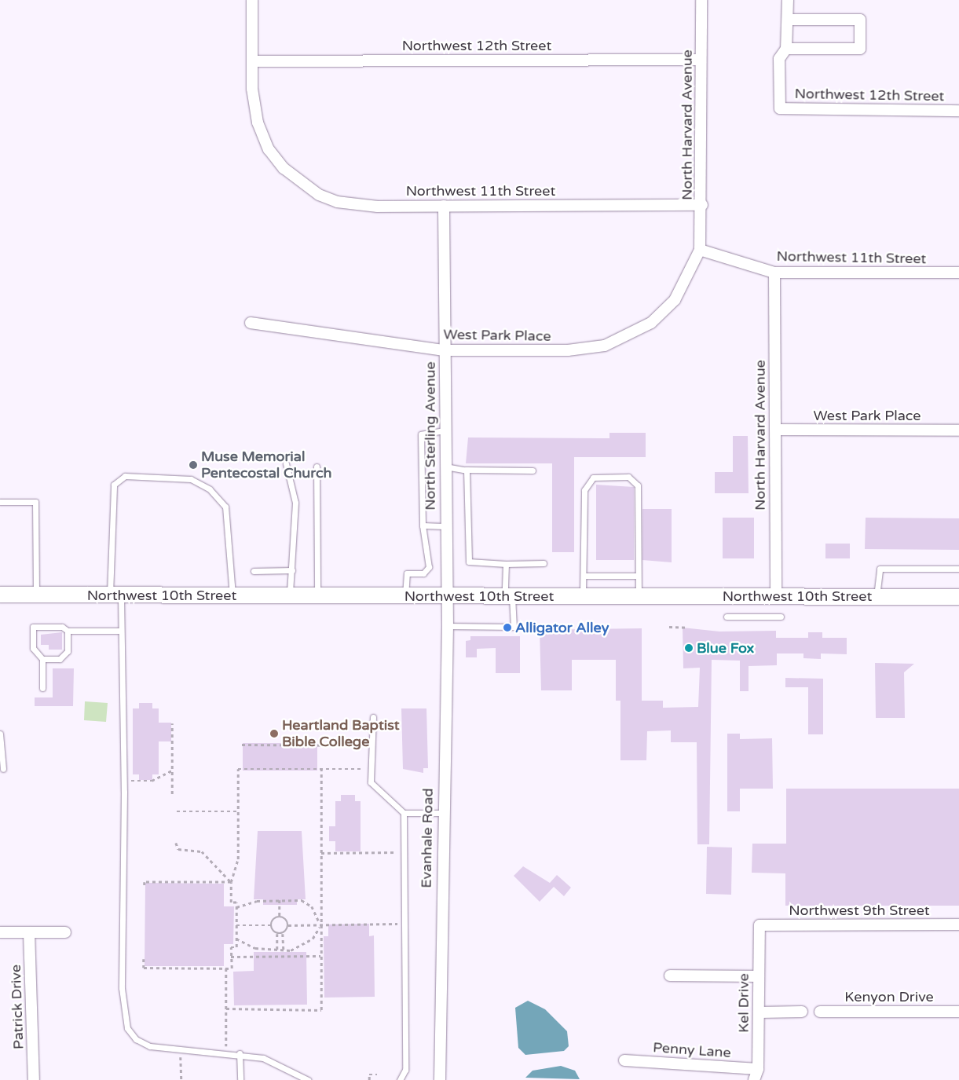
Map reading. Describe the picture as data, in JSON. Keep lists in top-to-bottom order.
{
  "streets": {
    "main road": ["Northwest 10th Street"],
    "street": [
      "Northwest 12th Street",
      "North Harvard Avenue",
      "Northwest 11th Street",
      "West Park Place",
      "North Sterling Avenue",
      "Evanhale Road",
      "Northwest 9th Street",
      "Kenyon Drive",
      "Kel Drive",
      "Patrick Drive",
      "Penny Lane"
    ]
  },
  "crossings": [
    ["Northwest 12th Street", "North Harvard Avenue"],
    ["Northwest 12th Street", "Northwest 11th Street"],
    ["North Harvard Avenue", "Northwest 11th Street"],
    ["North Harvard Avenue", "West Park Place"],
    ["North Harvard Avenue", "Northwest 10th Street"],
    ["Northwest 11th Street", "West Park Place"],
    ["Northwest 11th Street", "North Sterling Avenue"],
    ["West Park Place", "North Sterling Avenue"],
    ["North Sterling Avenue", "Northwest 10th Street"],
    ["North Sterling Avenue", "Evanhale Road"],
    ["Northwest 10th Street", "Evanhale Road"],
    ["Northwest 9th Street", "Kel Drive"],
    ["Kel Drive", "Penny Lane"]
  ],
  "places": [
    "Muse Memorial Pentecostal Church",
    "Alligator Alley",
    "Blue Fox",
    "Heartland Baptist Bible College"
  ]
}
